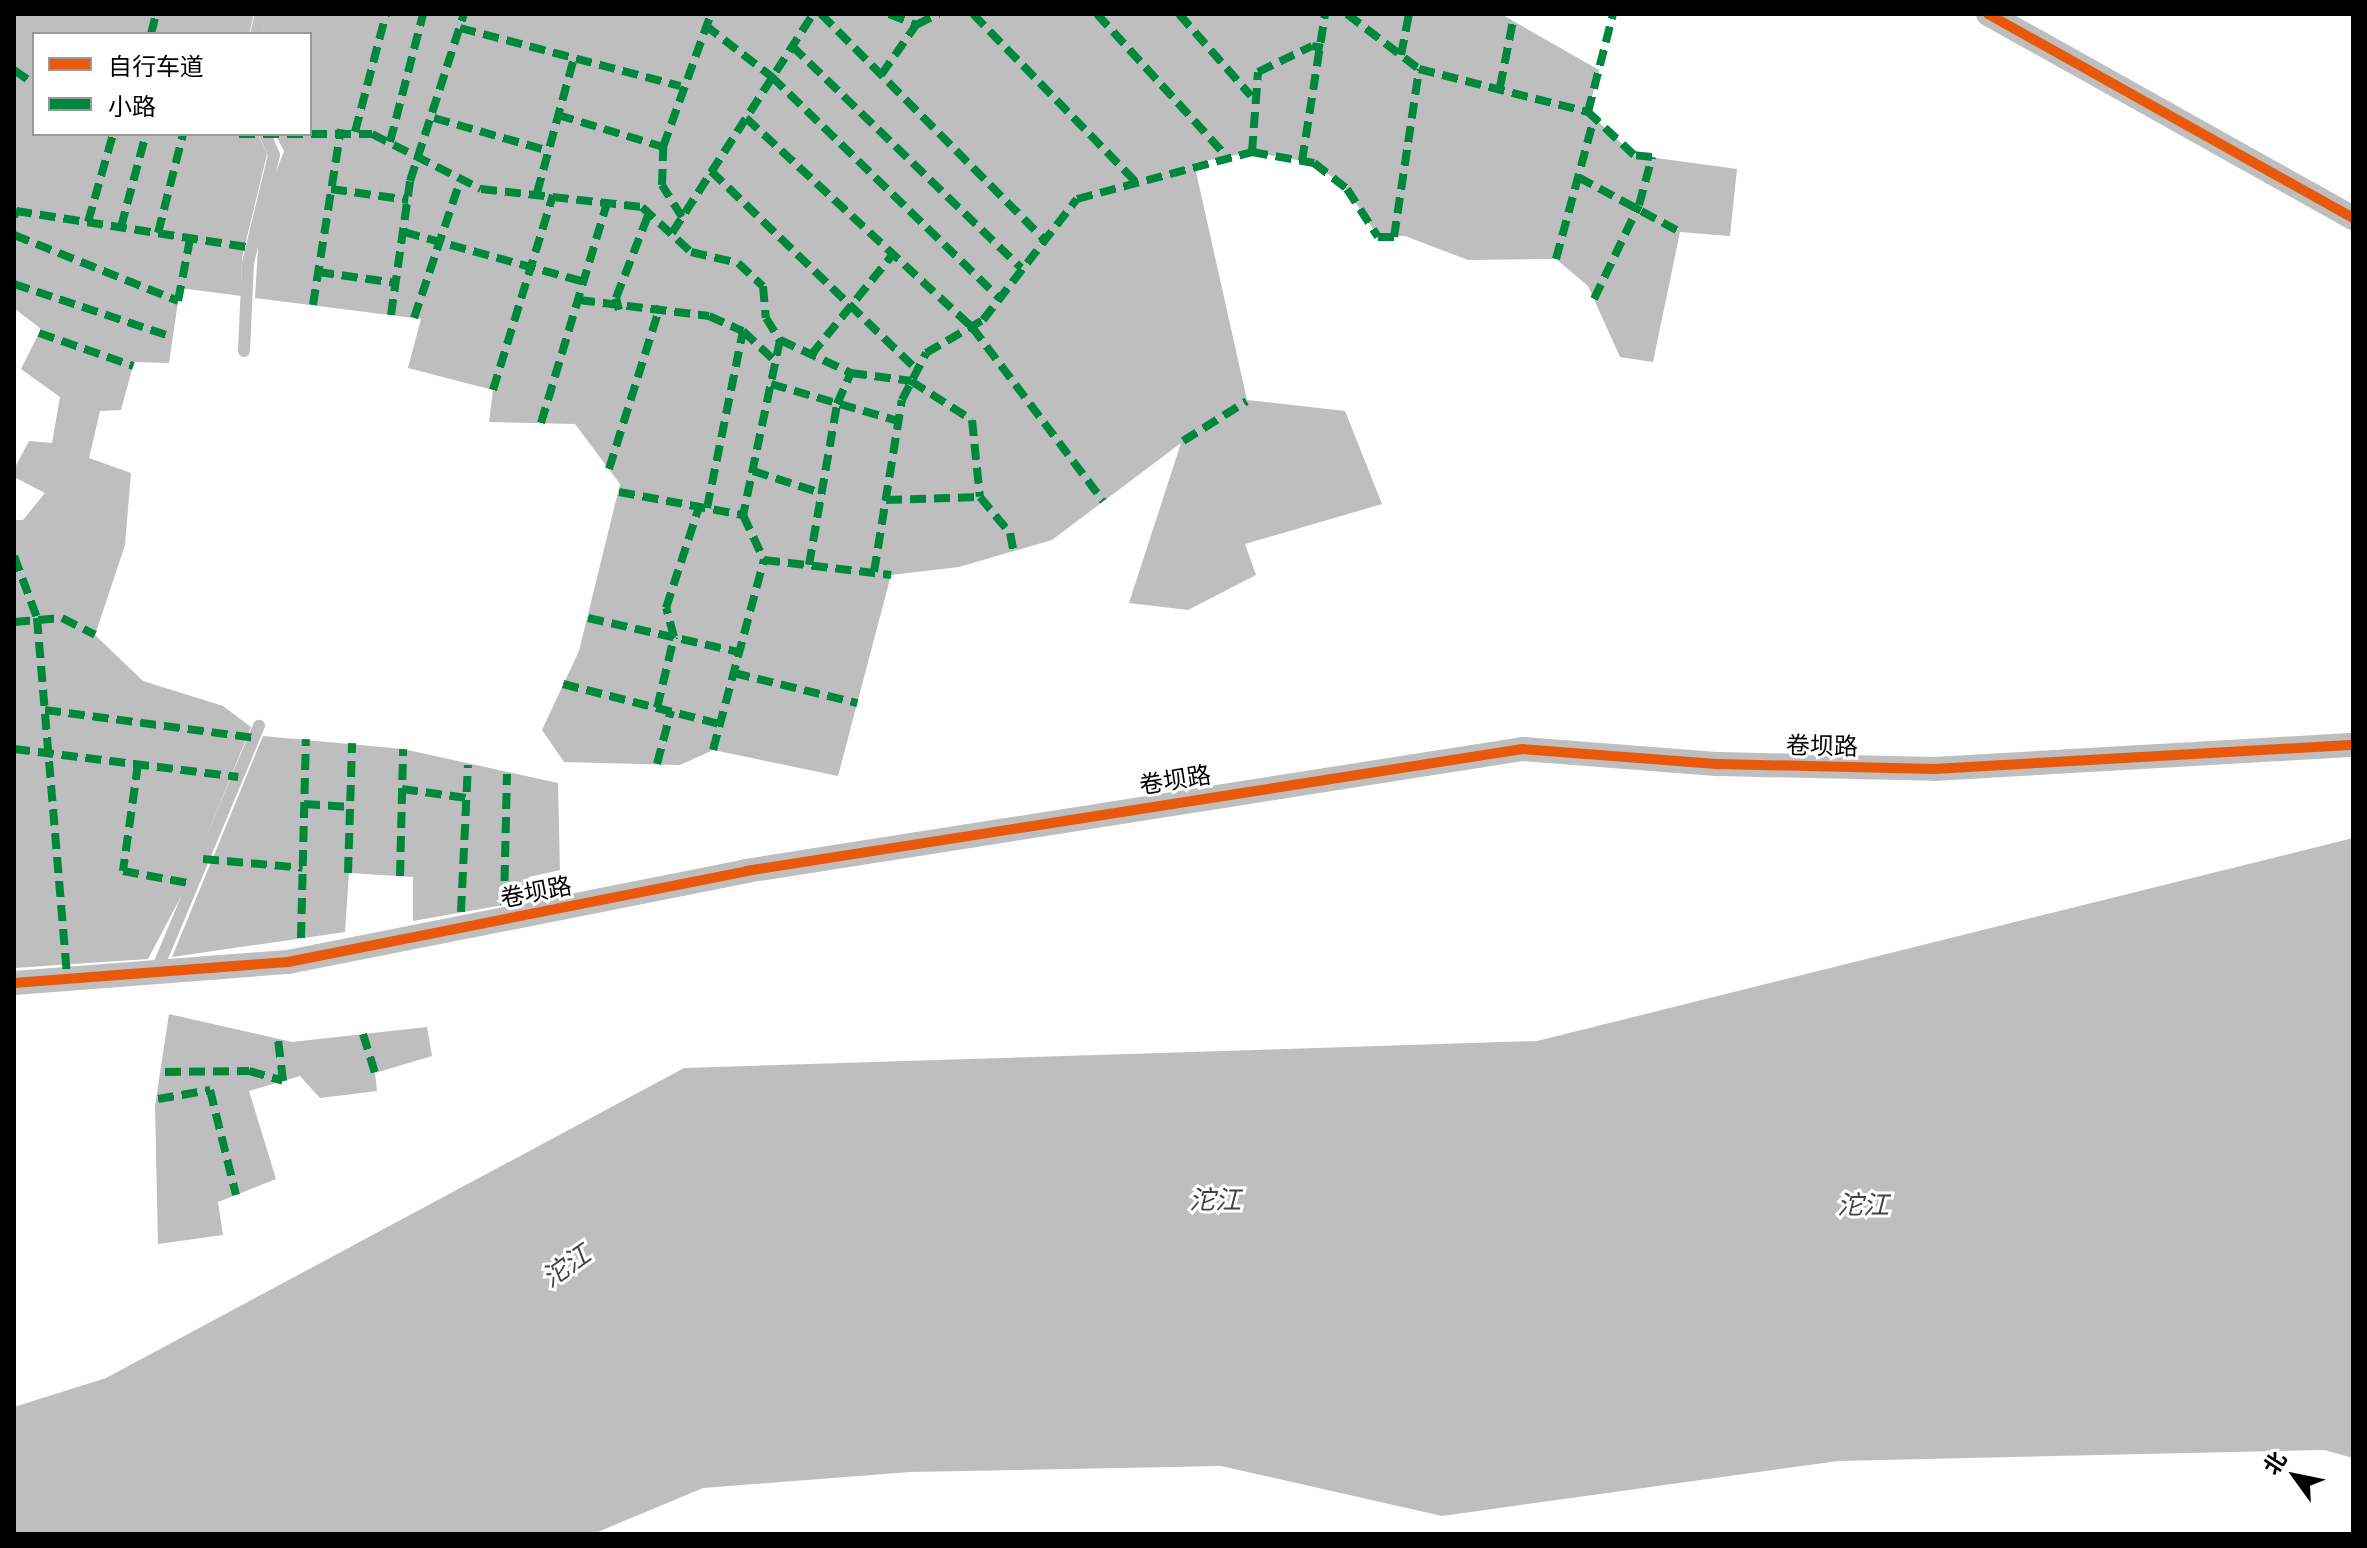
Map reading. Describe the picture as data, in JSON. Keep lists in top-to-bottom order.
{
  "streets": {
    "street": ["卷坝路"]
  },
  "water": ["沱江"],
  "legend": ["自行车道", "小路"],
  "north": "top left"
}
